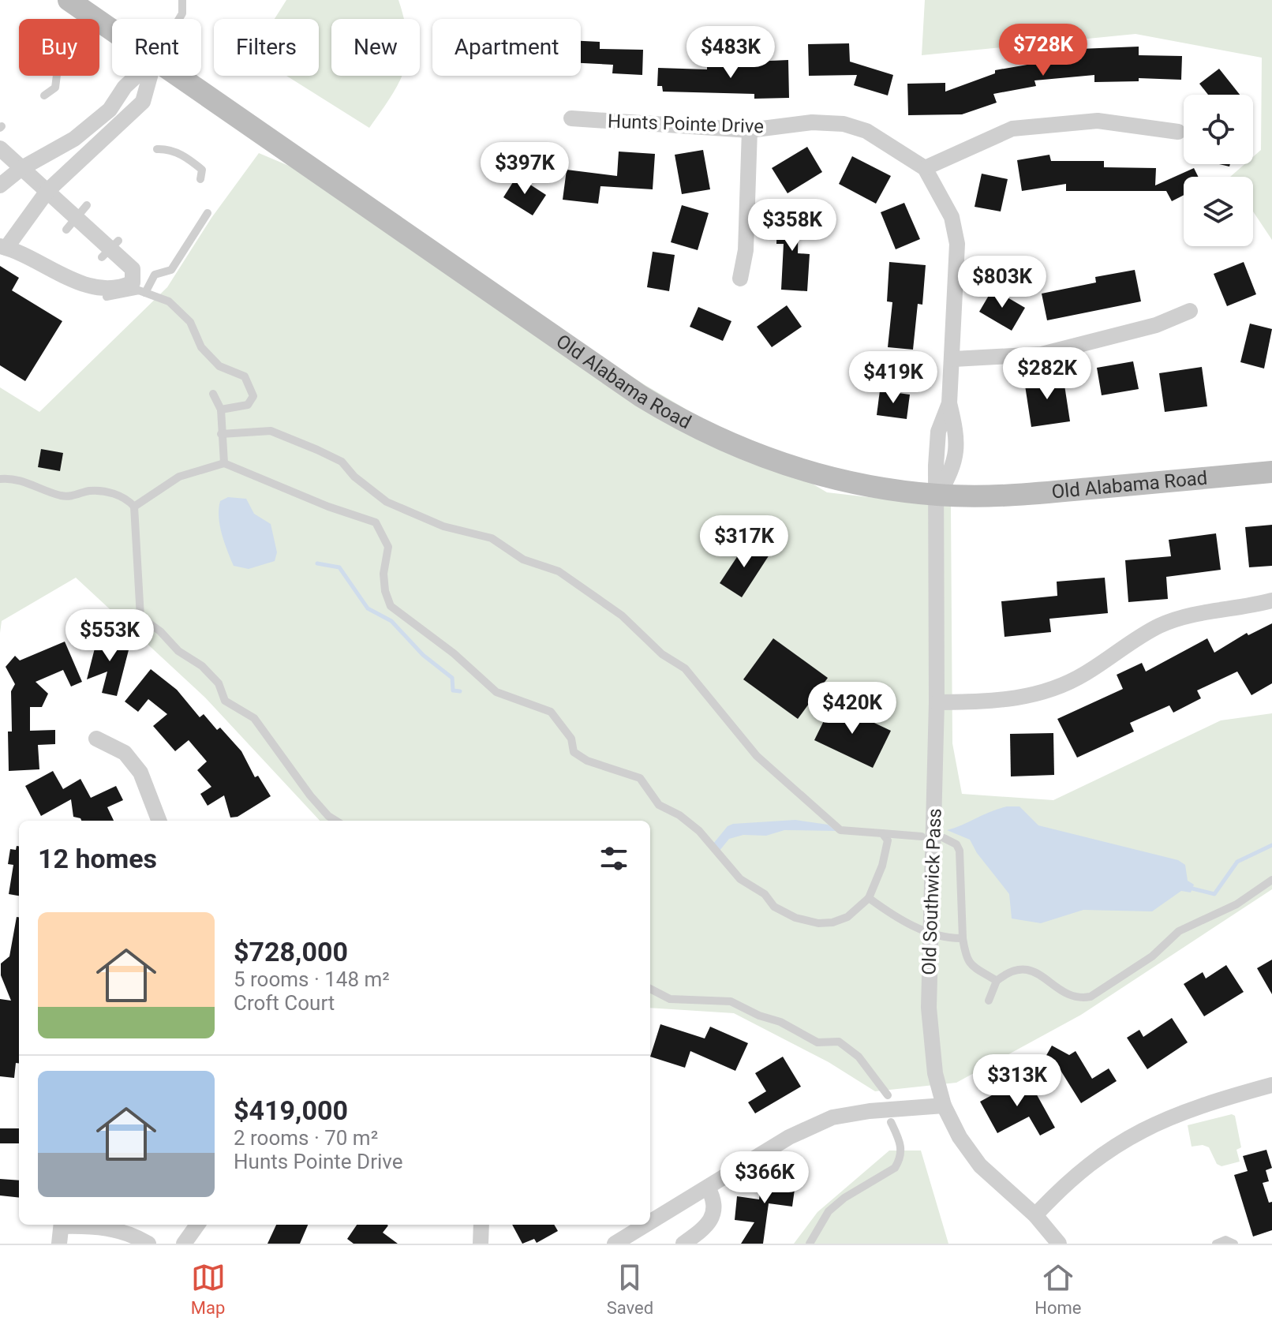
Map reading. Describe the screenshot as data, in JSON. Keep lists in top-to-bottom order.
{
  "streets": {
    "main road": ["Old Alabama Road"],
    "street": ["Hunts Pointe Drive", "Old Southwick Pass"]
  },
  "crossings": [
    ["Hunts Pointe Drive", "Old Alabama Road"],
    ["Hunts Pointe Drive", "Old Southwick Pass"],
    ["Old Alabama Road", "Old Southwick Pass"]
  ],
  "page": {
    "chip": [
      "Buy",
      "Rent",
      "Filters",
      "New",
      "Apartment"
    ],
    "price": [
      "$728K",
      "$483K",
      "$397K",
      "$358K",
      "$803K",
      "$282K",
      "$419K",
      "$317K",
      "$553K",
      "$420K",
      "$313K",
      "$366K"
    ],
    "heading": "12 homes",
    "list": [
      {
        "name": "$728,000",
        "note": "5 rooms · 148 m² · Croft Court"
      },
      {
        "name": "$419,000",
        "note": "2 rooms · 70 m² · Hunts Pointe Drive"
      }
    ],
    "tabs": ["Map", "Saved", "Home"]
  }
}
